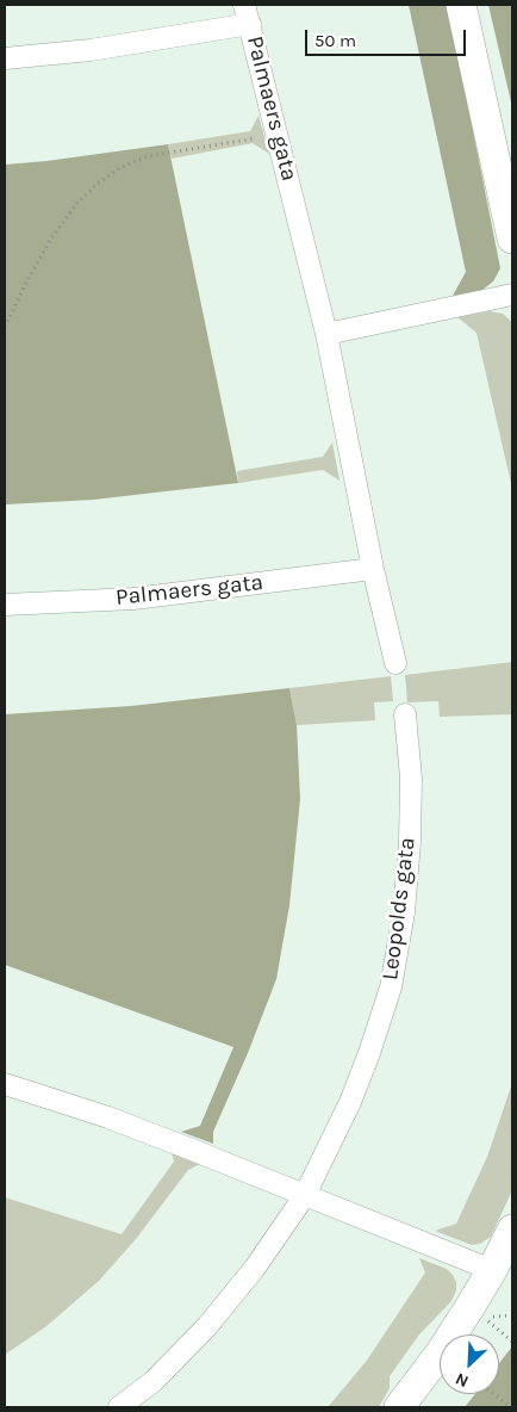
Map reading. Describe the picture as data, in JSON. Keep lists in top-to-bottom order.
{
  "streets": {
    "street": ["Palmaers gata", "Leopolds gata"]
  },
  "scale_bar": "50 m",
  "north": "bottom left"
}
